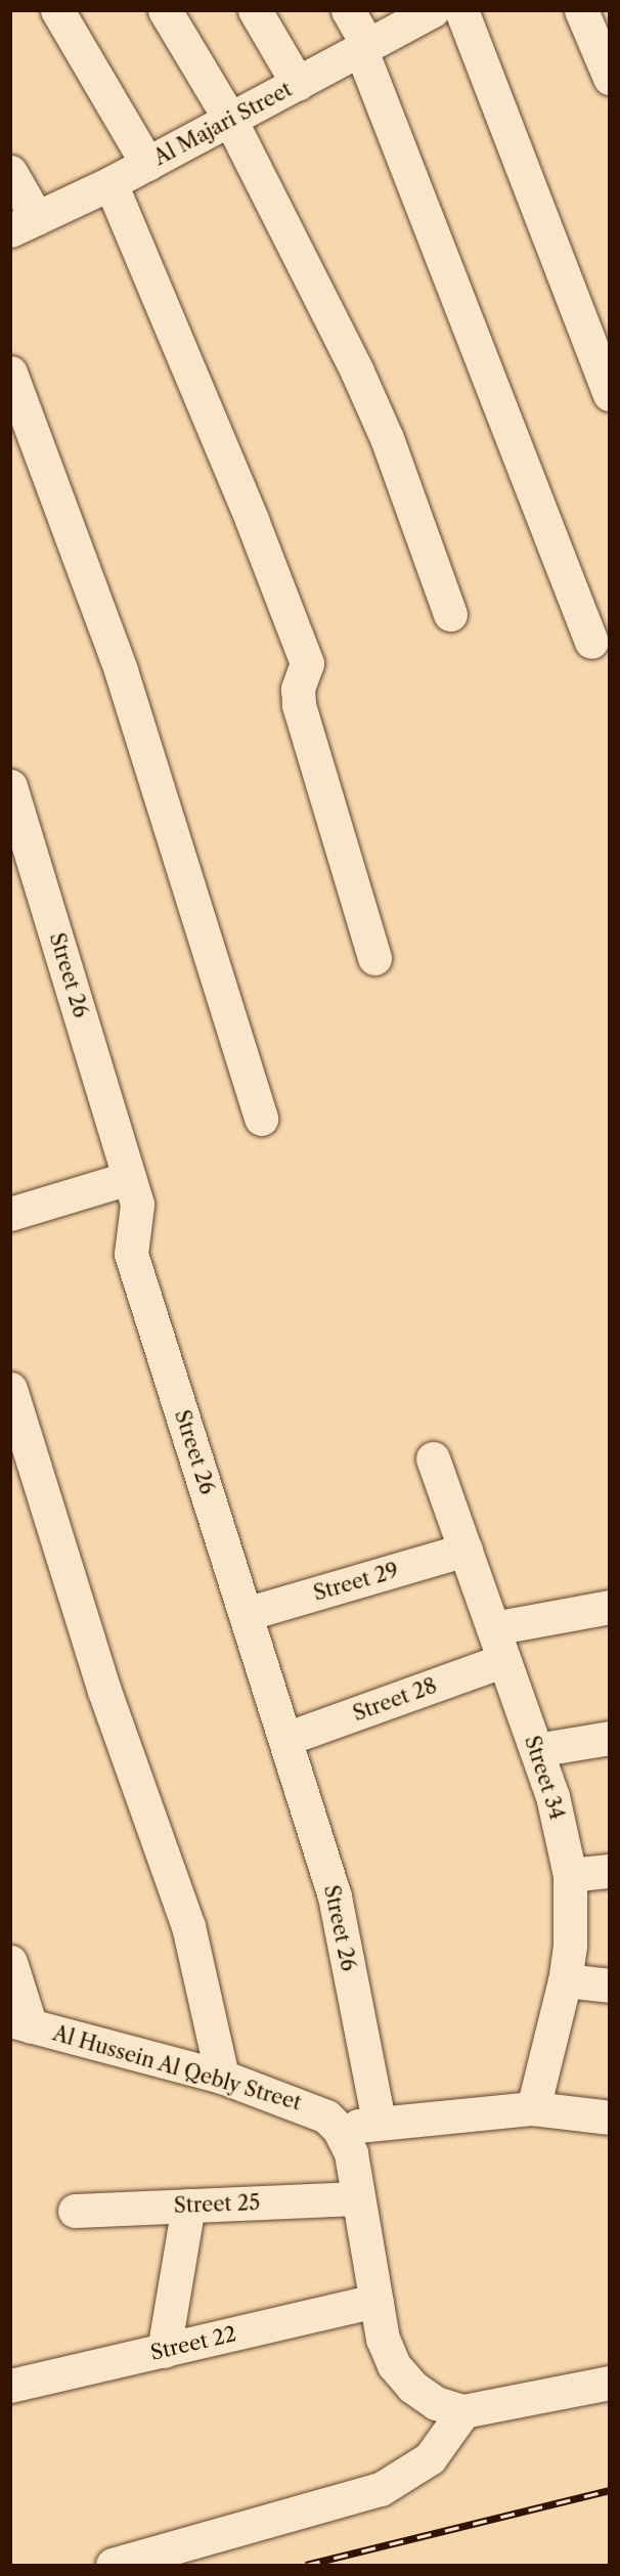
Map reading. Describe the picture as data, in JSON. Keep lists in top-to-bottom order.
{
  "streets": {
    "street": [
      "Al Majari Street",
      "Street 26",
      "Street 29",
      "Street 28",
      "Street 34",
      "Al Hussein Al Qebly Street",
      "Street 25",
      "Street 22"
    ]
  },
  "crossings": [
    ["Street 26", "Street 29"],
    ["Street 26", "Street 28"],
    ["Street 29", "Street 34"],
    ["Street 28", "Street 34"],
    ["Al Hussein Al Qebly Street", "Street 25"],
    ["Al Hussein Al Qebly Street", "Street 22"]
  ]
}
